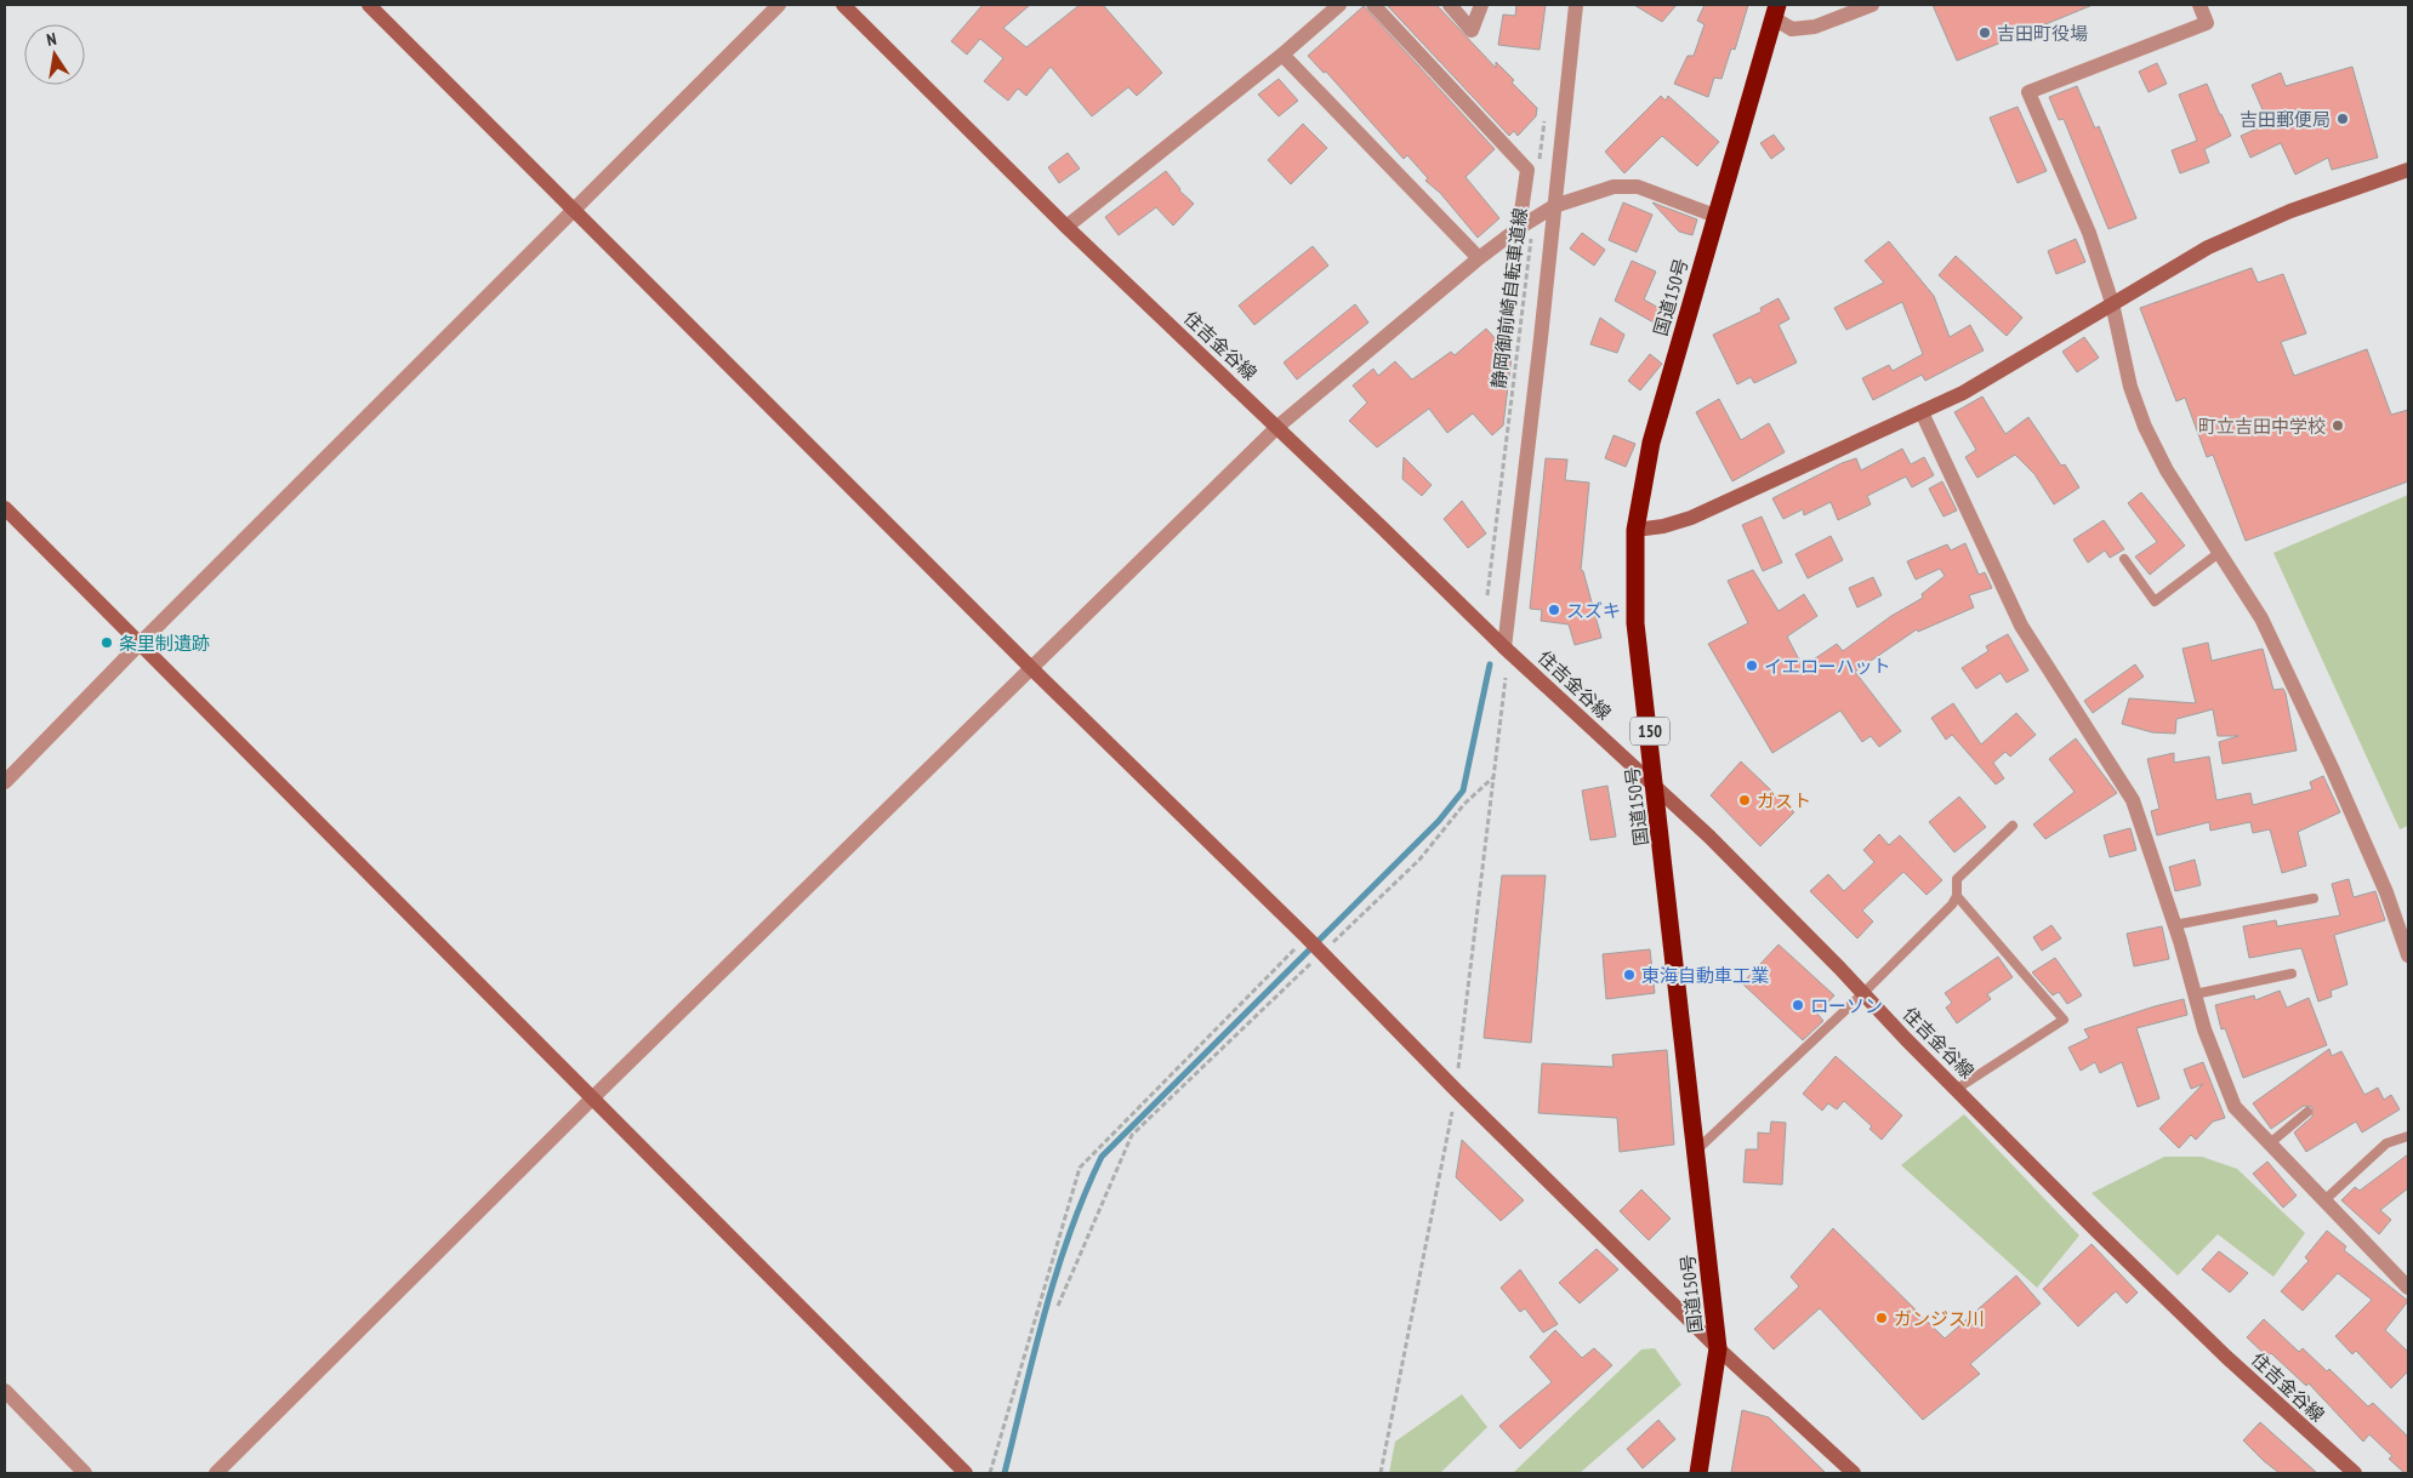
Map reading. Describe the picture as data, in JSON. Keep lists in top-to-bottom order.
{
  "streets": {
    "highway": ["国道150号", "150"],
    "street": ["住吉金谷線"],
    "path": ["静岡御前崎自転車道線"]
  },
  "crossings": [
    ["国道150号", "住吉金谷線"]
  ],
  "places": [
    "吉田町役場",
    "吉田郵便局",
    "町立吉田中学校",
    "スズキ",
    "条里制遺跡",
    "イエローハット",
    "ガスト",
    "東海自動車工業",
    "ローソン",
    "ガンジス川"
  ],
  "north": "top"
}
